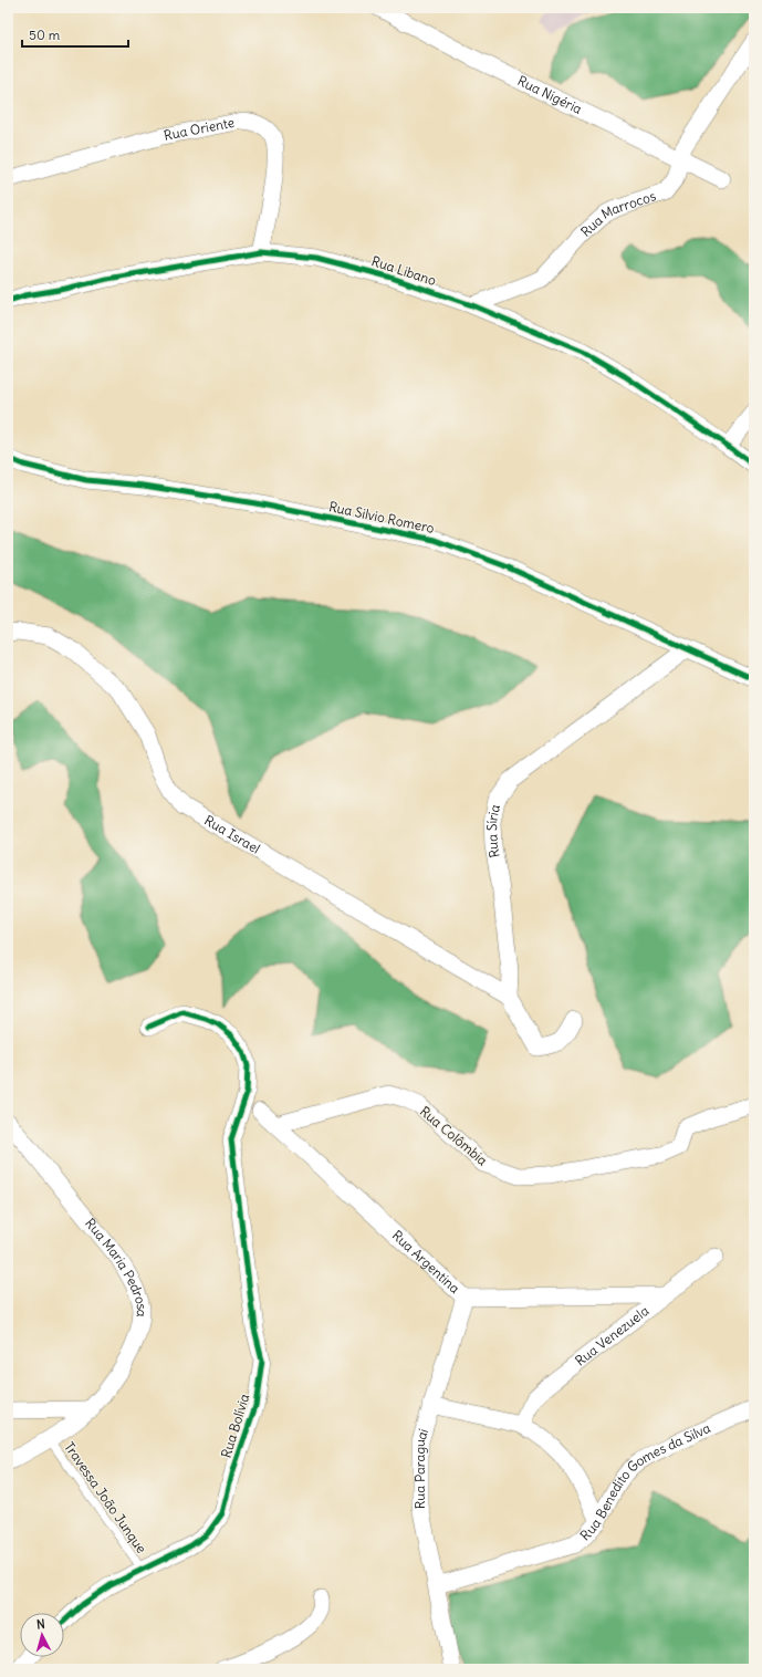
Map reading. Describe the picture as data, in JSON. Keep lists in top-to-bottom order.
{
  "streets": {
    "street": [
      "Rua Nigéria",
      "Rua Oriente",
      "Rua Marrocos",
      "Rua Libano",
      "Rua Silvio Romero",
      "Rua Síria",
      "Rua Israel",
      "Rua Colômbia",
      "Rua Argentina",
      "Rua Maria Pedrosa",
      "Rua Venezuela",
      "Rua Bolívia",
      "Rua Paraguai",
      "Rua Benedito Gomes da Silva"
    ],
    "lane": ["Travessa João Junque"]
  },
  "crossings": [
    ["Rua Nigéria", "Rua Marrocos"],
    ["Rua Oriente", "Rua Libano"],
    ["Rua Marrocos", "Rua Libano"],
    ["Rua Silvio Romero", "Rua Síria"],
    ["Rua Síria", "Rua Israel"],
    ["Rua Colômbia", "Rua Argentina"],
    ["Rua Argentina", "Rua Venezuela"],
    ["Rua Argentina", "Rua Paraguai"],
    ["Rua Maria Pedrosa", "Travessa João Junque"],
    ["Rua Bolívia", "Travessa João Junque"],
    ["Rua Paraguai", "Rua Benedito Gomes da Silva"]
  ],
  "scale_bar": "50 m",
  "north": "top"
}
